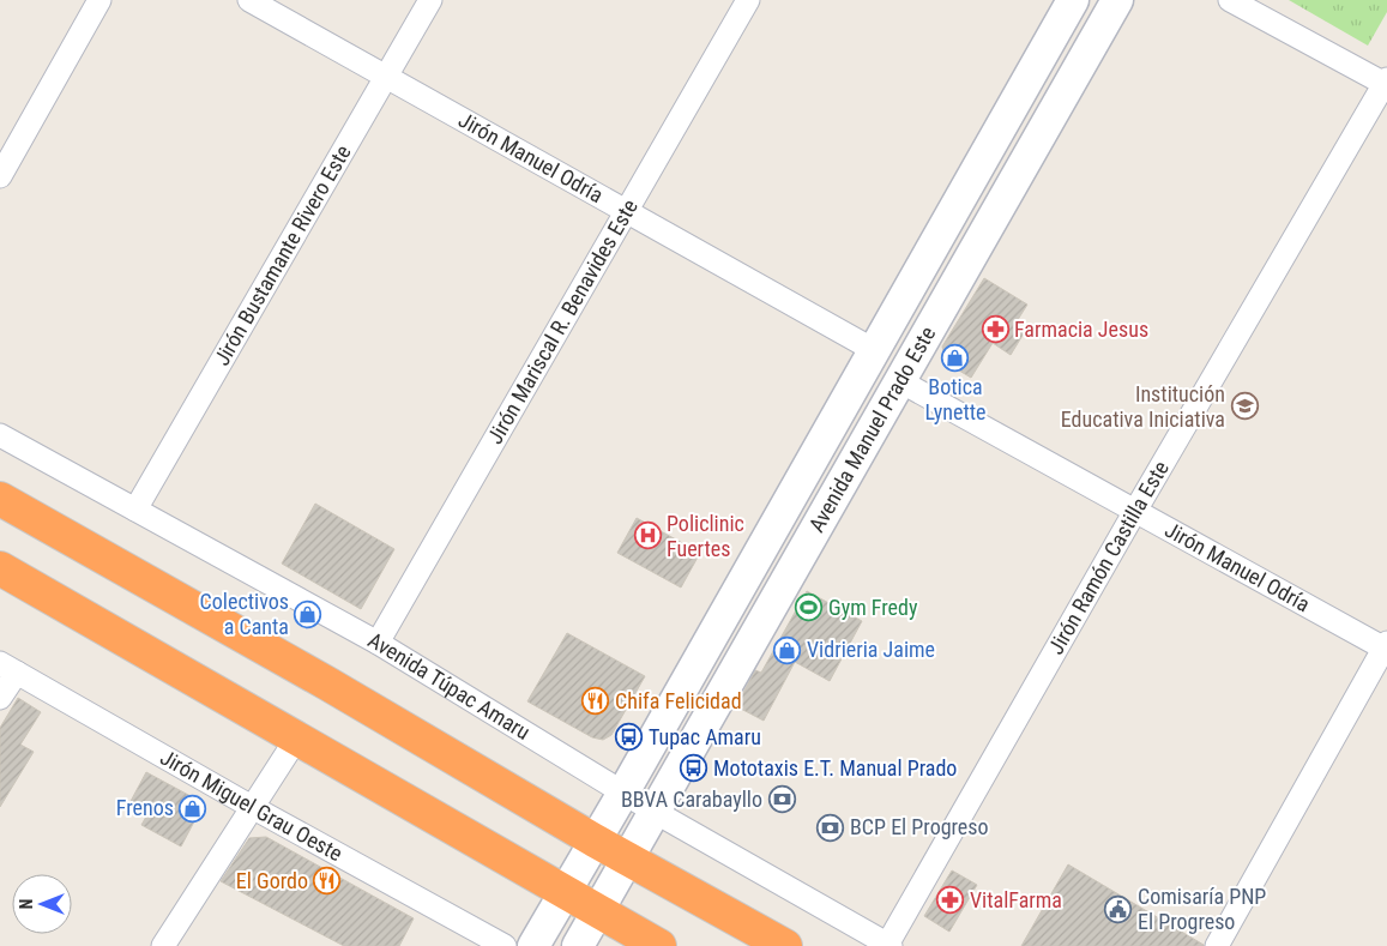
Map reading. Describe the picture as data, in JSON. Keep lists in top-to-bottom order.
{
  "streets": {
    "street": [
      "Jirón Manuel Odría",
      "Jirón Bustamante Rivero Este",
      "Jirón Mariscal R. Benavides Este",
      "Avenida Manuel Prado Este",
      "Jirón Ramón Castilla Este",
      "Avenida Túpac Amaru",
      "Jirón Miguel Grau Oeste"
    ]
  },
  "crossings": [
    ["Jirón Manuel Odría", "Jirón Bustamante Rivero Este"],
    ["Jirón Manuel Odría", "Jirón Mariscal R. Benavides Este"],
    ["Jirón Manuel Odría", "Avenida Manuel Prado Este"],
    ["Jirón Manuel Odría", "Jirón Ramón Castilla Este"],
    ["Jirón Bustamante Rivero Este", "Avenida Túpac Amaru"],
    ["Jirón Mariscal R. Benavides Este", "Avenida Túpac Amaru"],
    ["Avenida Manuel Prado Este", "Avenida Túpac Amaru"],
    ["Jirón Ramón Castilla Este", "Avenida Túpac Amaru"]
  ],
  "places": {
    "pharmacy": ["Farmacia Jesus", "VitalFarma"],
    "shop": [
      "Botica Lynette",
      "Colectivos a Canta",
      "Vidrieria Jaime",
      "Frenos"
    ],
    "school or university": ["Institución Educativa Iniciativa"],
    "hospital": ["Policlinic Fuertes"],
    "sports": ["Gym Fredy"],
    "restaurant": ["Chifa Felicidad", "El Gordo"],
    "bus stop": ["Tupac Amaru", "Mototaxis E.T. Manual Prado"],
    "bank": ["BBVA Carabayllo", "BCP El Progreso"],
    "public building": ["Comisaría PNP El Progreso"]
  },
  "north": "left"
}
